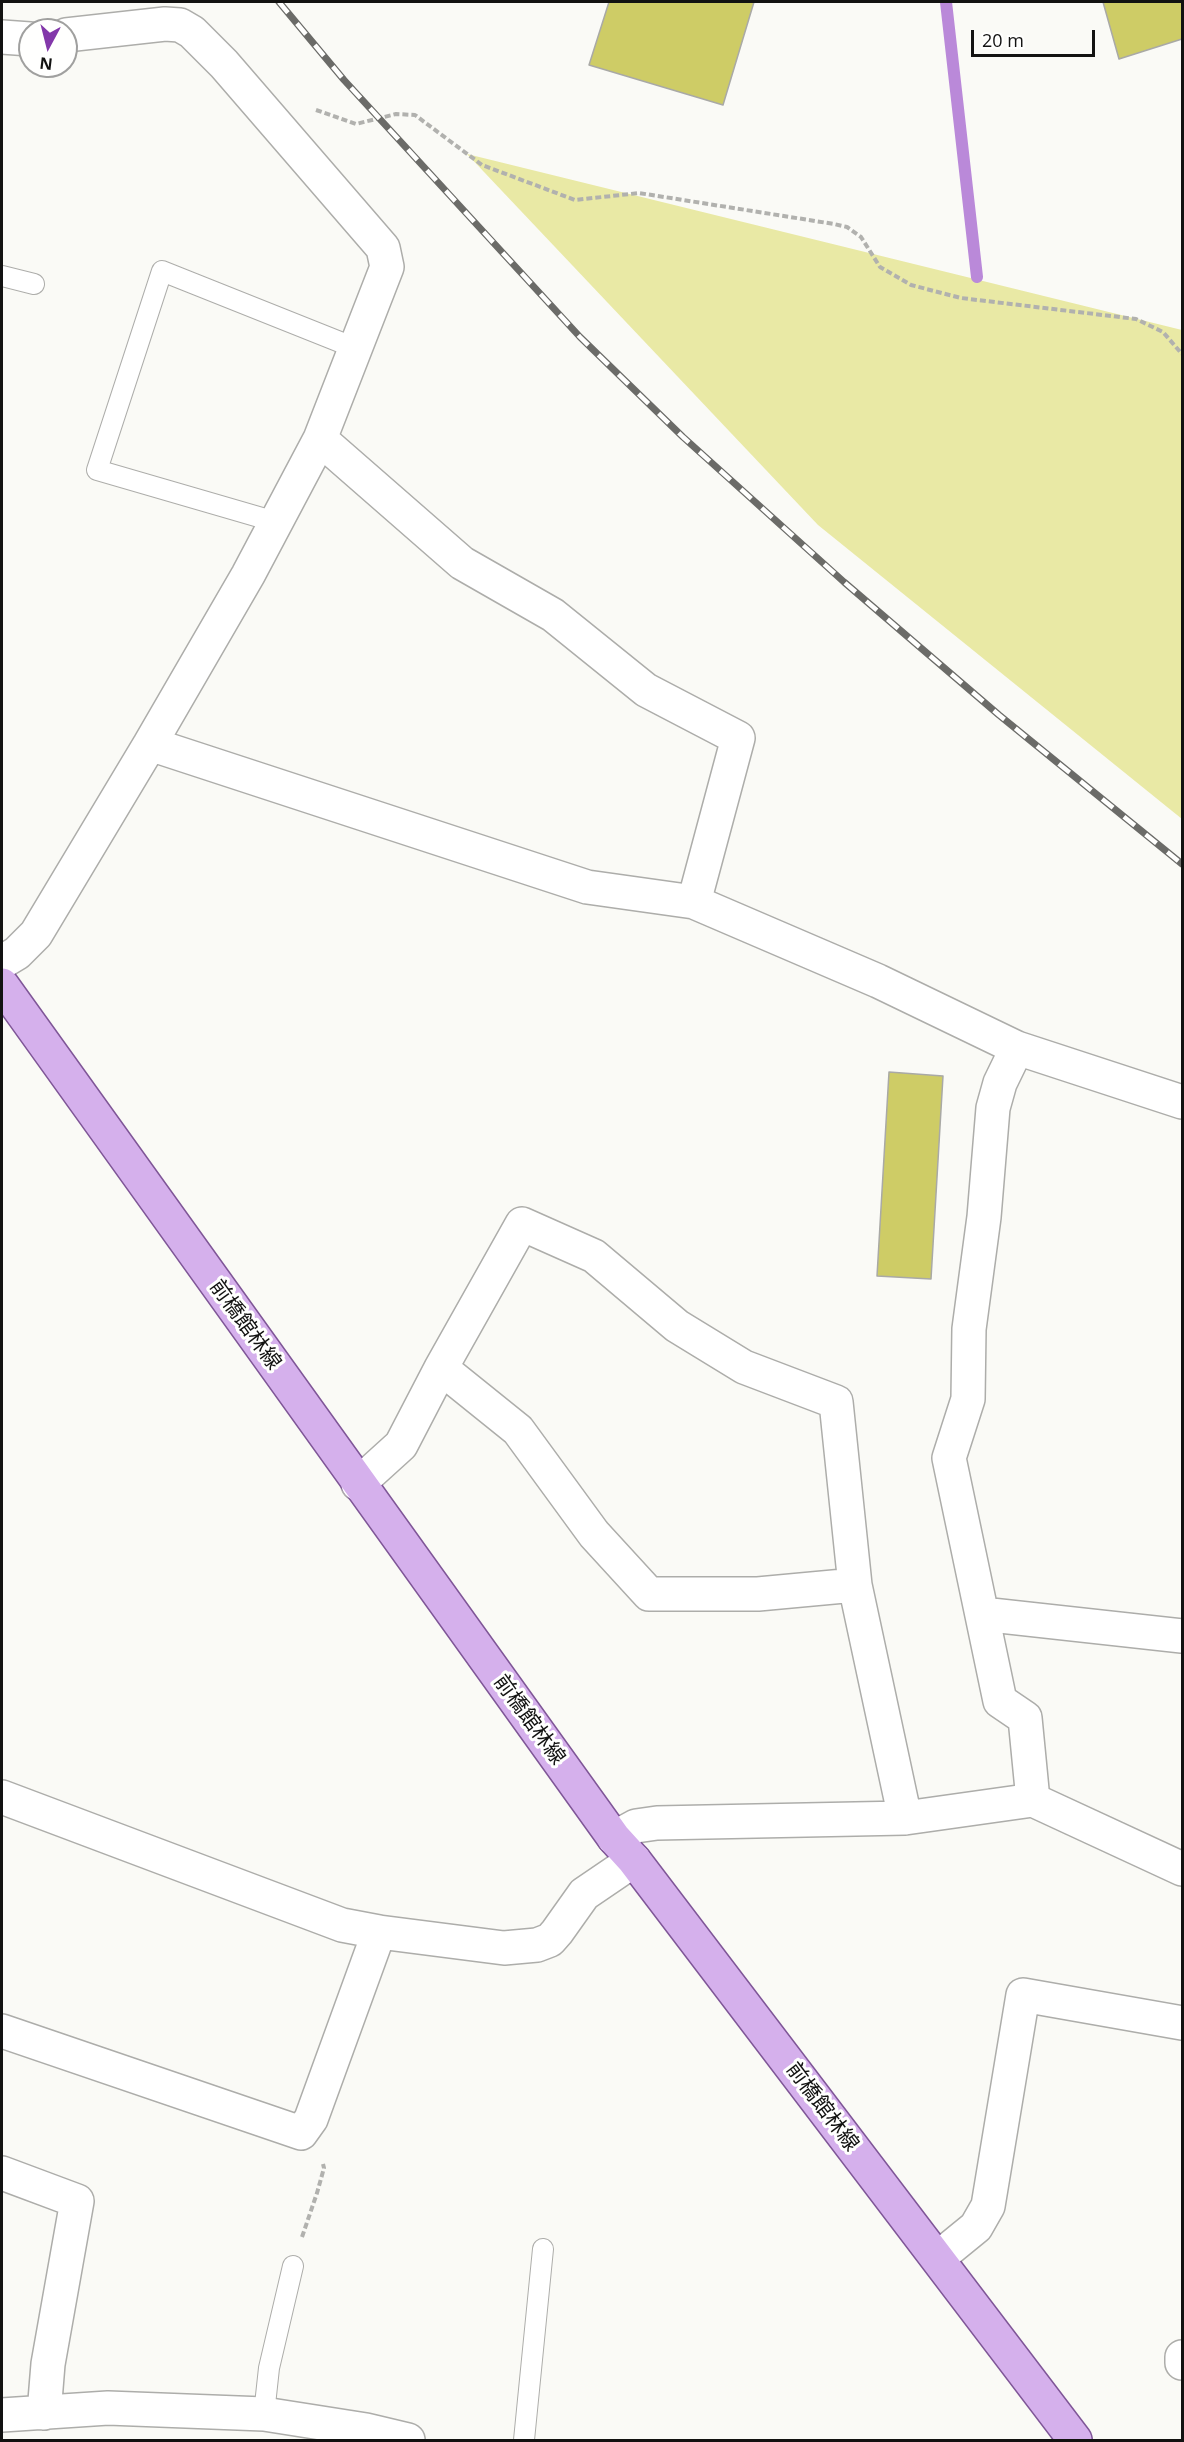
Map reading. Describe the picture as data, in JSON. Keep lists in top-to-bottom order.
{
  "streets": {
    "main road": ["前橋館林線"]
  },
  "scale_bar": "20 m",
  "north": "bottom"
}
